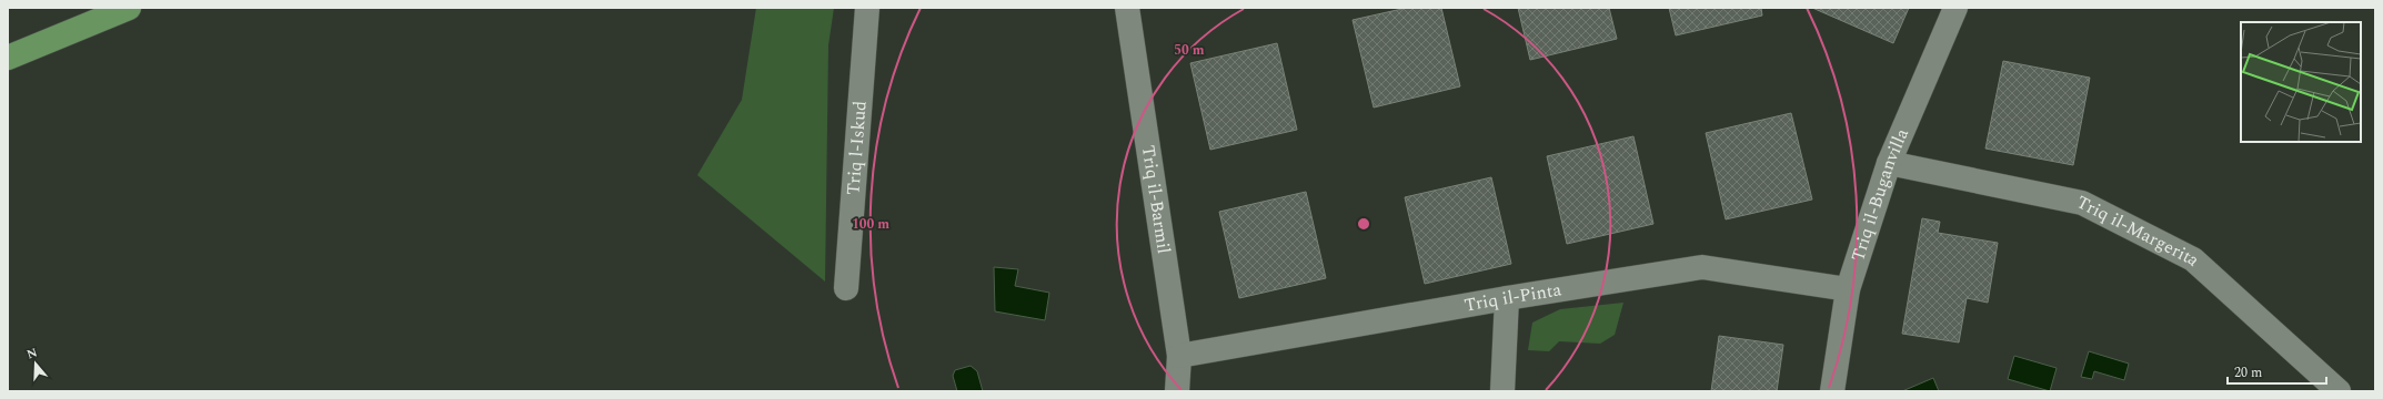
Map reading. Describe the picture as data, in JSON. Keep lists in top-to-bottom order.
{
  "streets": {
    "street": [
      "Triq l-Iskud",
      "Triq il-Buganvilla",
      "Triq il-Barmil",
      "Triq il-Margerita",
      "Triq il-Pinta"
    ]
  },
  "crossings": [
    ["Triq il-Buganvilla", "Triq il-Margerita"],
    ["Triq il-Buganvilla", "Triq il-Pinta"],
    ["Triq il-Barmil", "Triq il-Pinta"]
  ],
  "scale_bar": "20 m",
  "north": "top",
  "rings": ["50 m", "100 m"]
}
